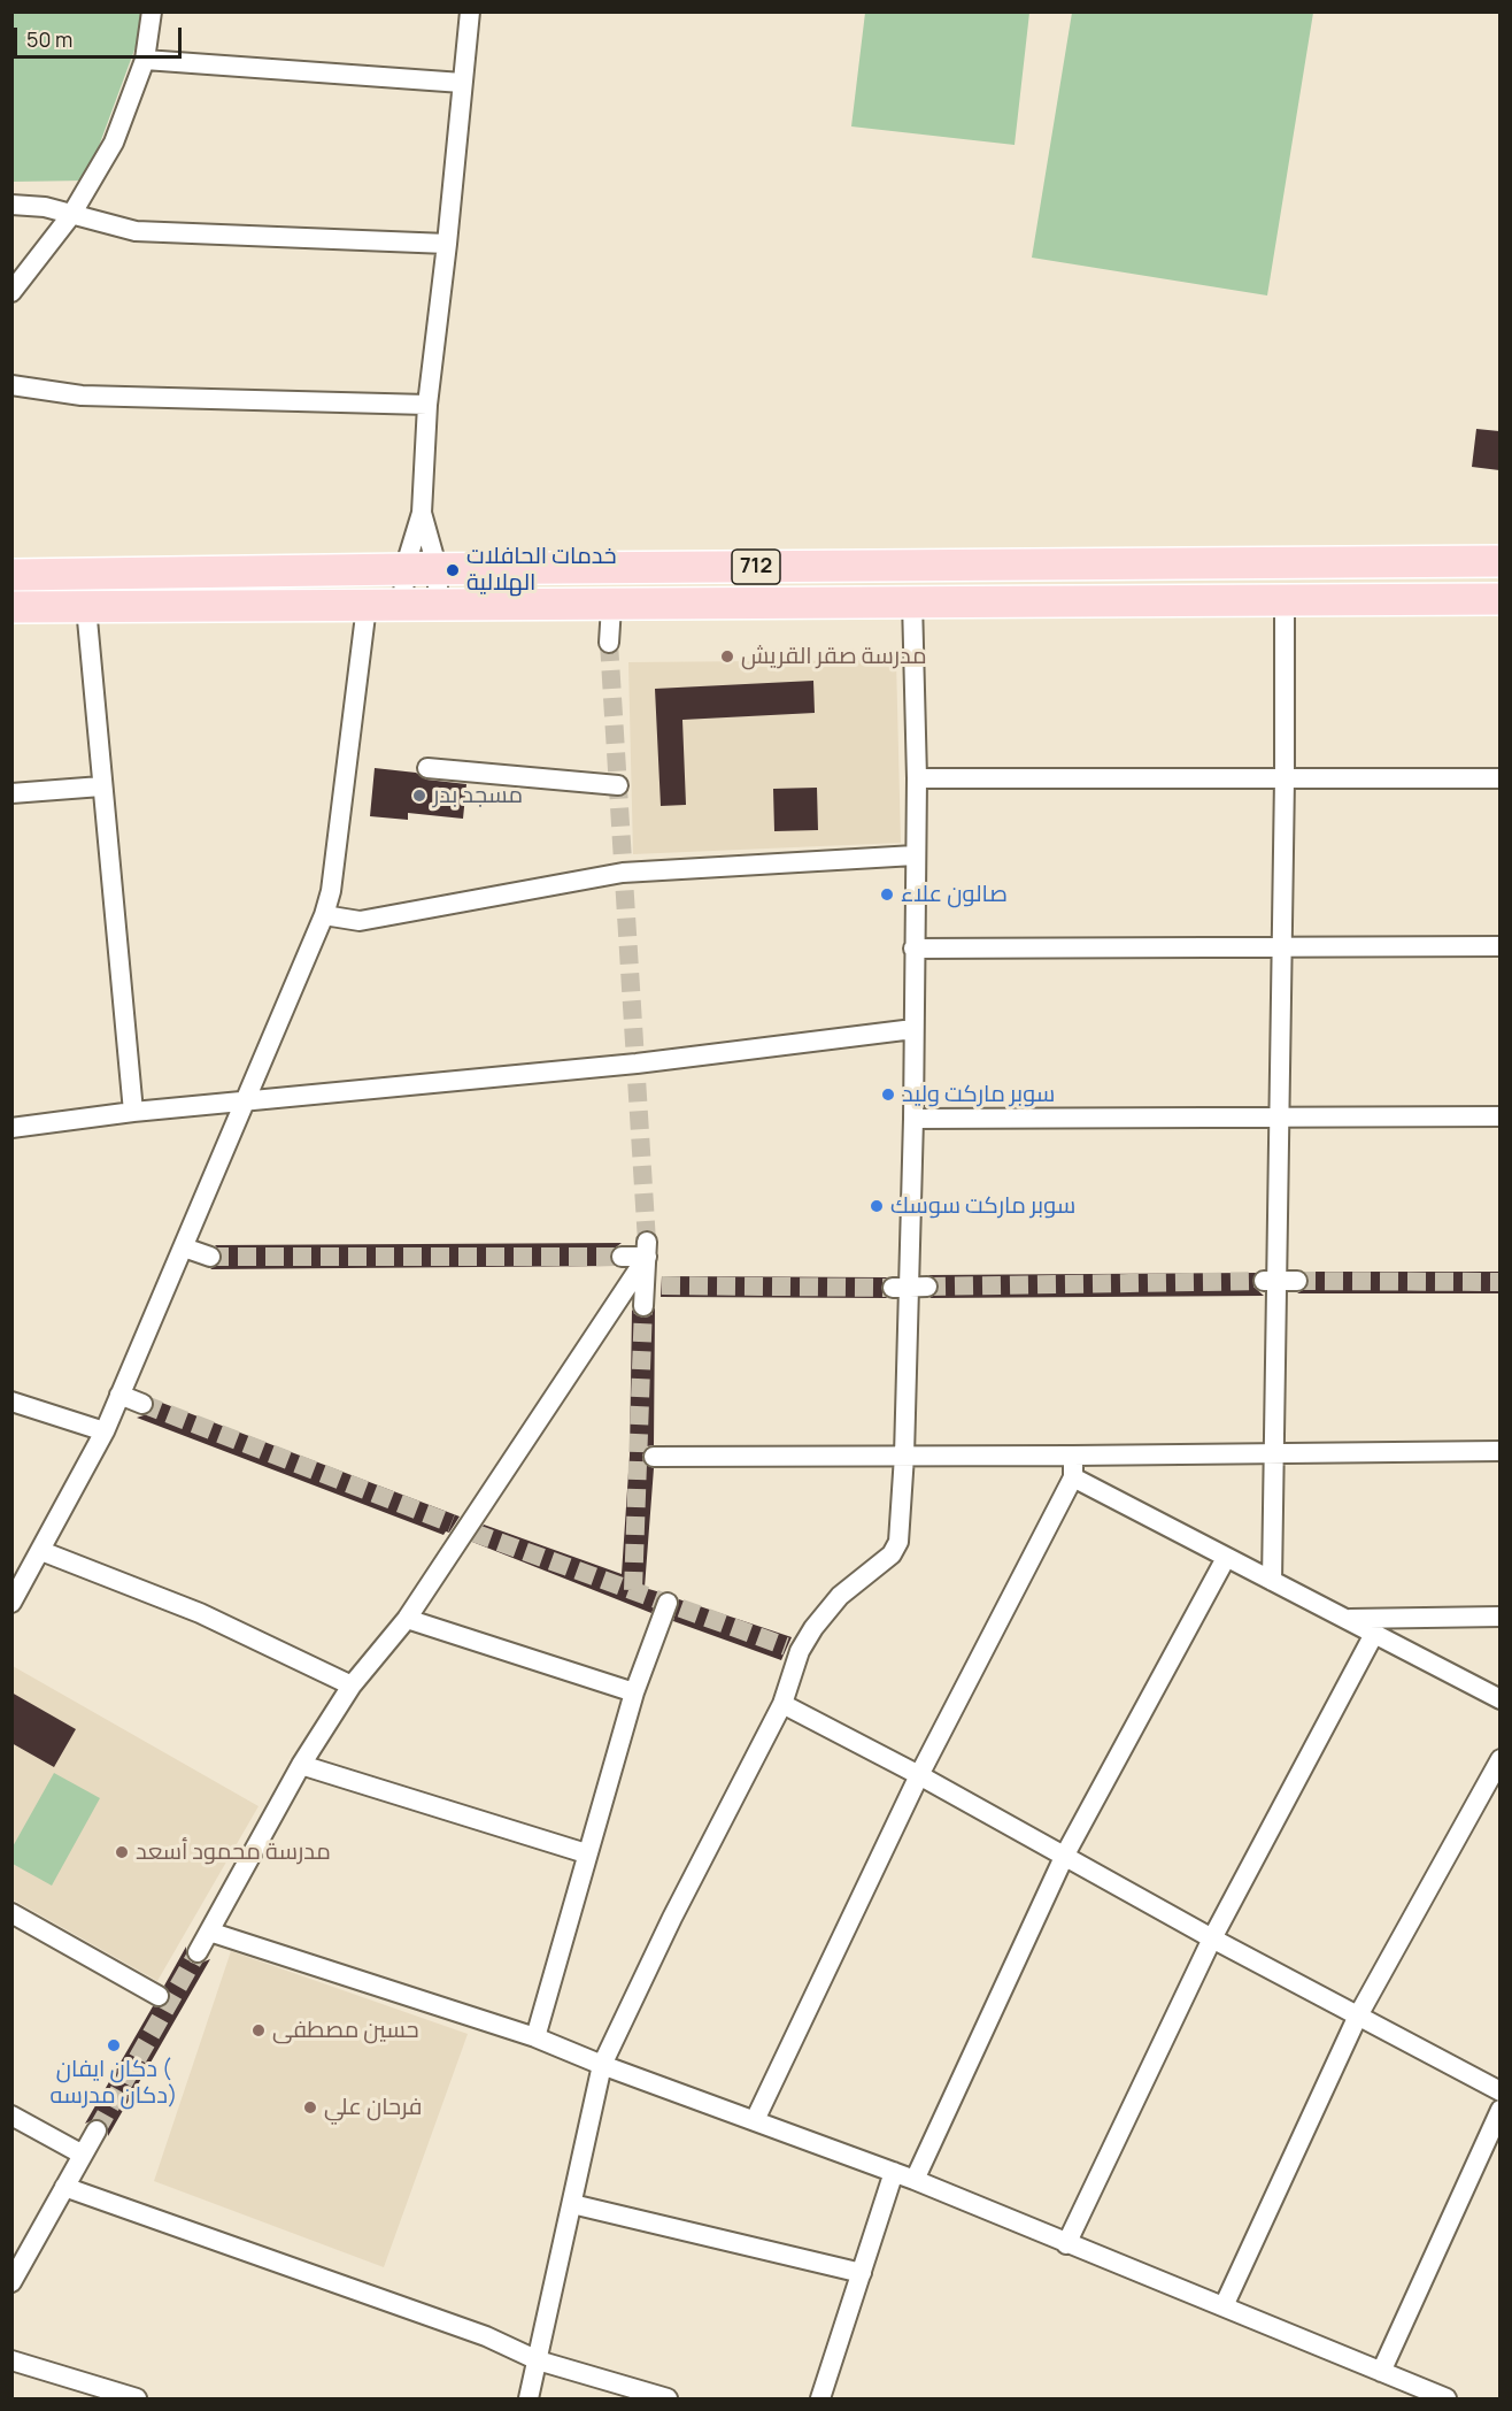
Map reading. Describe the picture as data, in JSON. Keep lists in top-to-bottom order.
{
  "streets": {
    "main road": ["712"]
  },
  "places": [
    "خدمات الحافلات الهلالية",
    "مدرسة صقر القريش",
    "مسجد بدر",
    "صالون علاء",
    "سوبر ماركت وليد",
    "سوبر ماركت سوسك",
    "مدرسة محمود أسعد",
    "حسين مصطفى",
    "دكان ايفان ( دكان مدرسه)",
    "فرحان علي"
  ],
  "scale_bar": "50 m"
}
